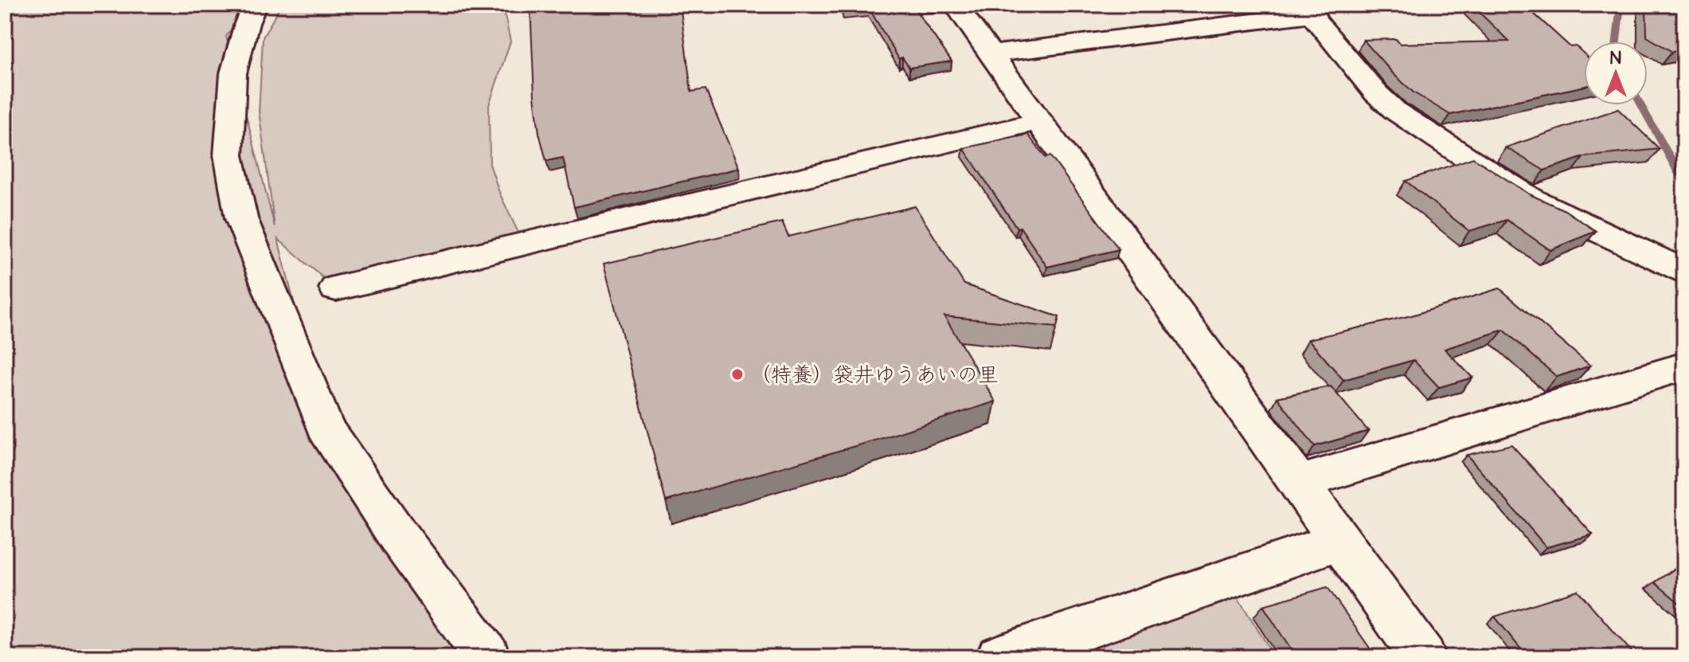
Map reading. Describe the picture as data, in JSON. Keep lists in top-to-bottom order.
{
  "places": ["（特養）袋井ゆうあいの里"],
  "north": "top"
}
